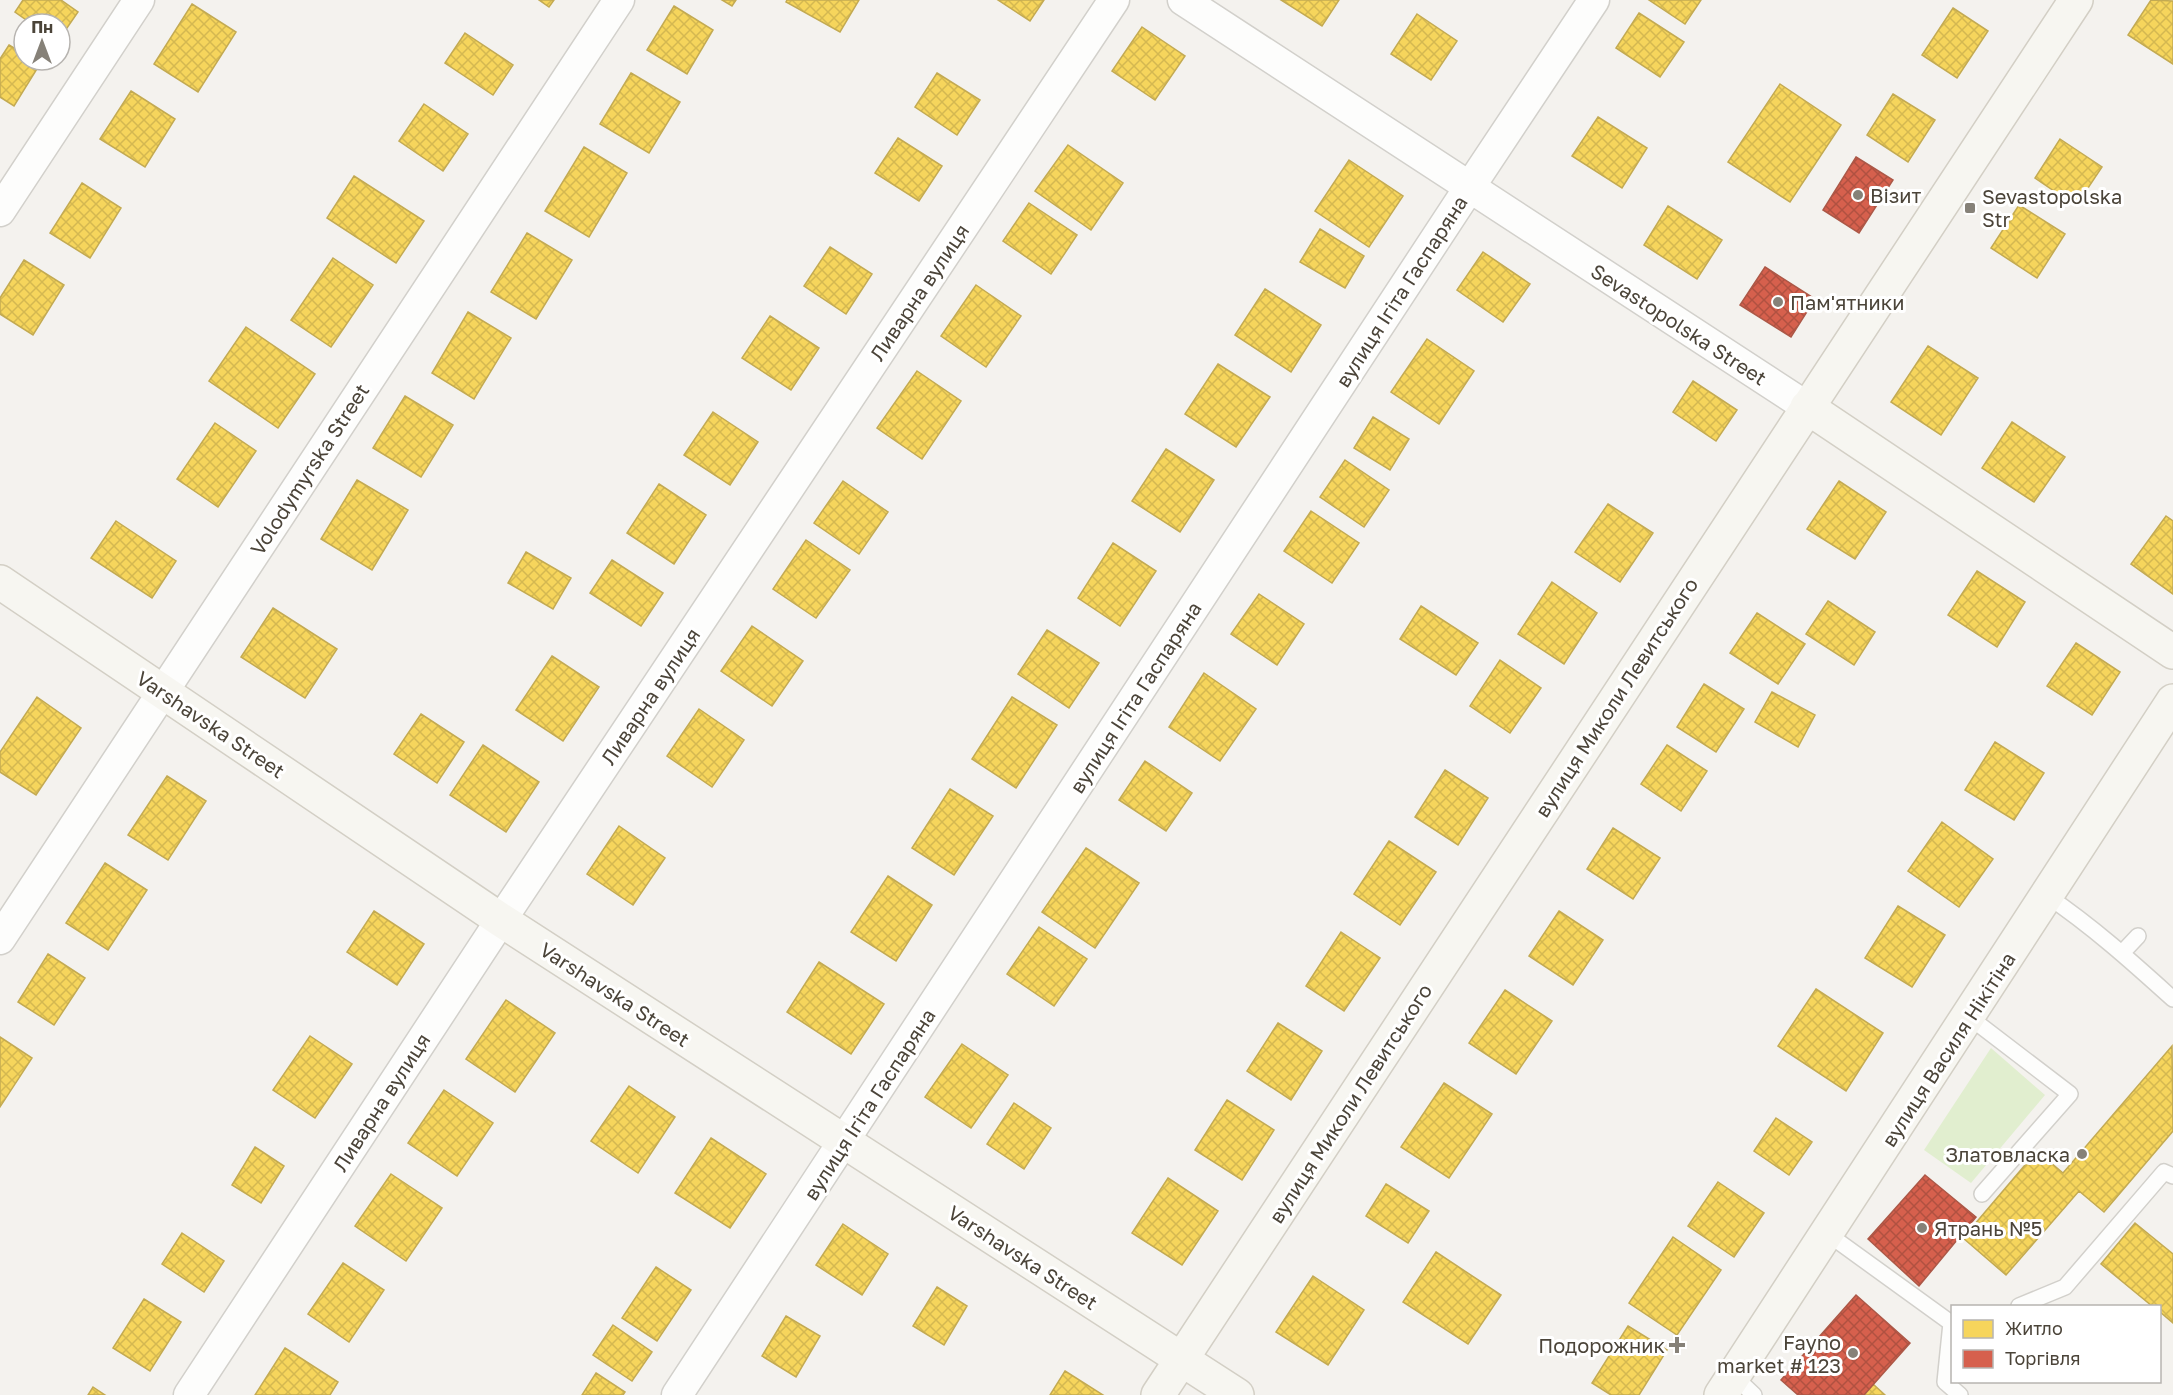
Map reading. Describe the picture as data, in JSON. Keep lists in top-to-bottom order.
{
  "streets": {
    "street": [
      "вулиця Ігіта Гаспаряна",
      "Ливарна вулиця",
      "Sevastopolska Street",
      "Volodymyrska Street",
      "вулиця Миколи Левитського",
      "Varshavska Street",
      "вулиця Василя Нікітіна"
    ]
  },
  "crossings": [
    ["вулиця Ігіта Гаспаряна", "Sevastopolska Street"],
    ["вулиця Ігіта Гаспаряна", "Varshavska Street"],
    ["Ливарна вулиця", "Varshavska Street"],
    ["Sevastopolska Street", "вулиця Миколи Левитського"],
    ["Volodymyrska Street", "Varshavska Street"],
    ["вулиця Миколи Левитського", "Varshavska Street"]
  ],
  "places": {
    "other": [
      "Візит",
      "Пам'ятники",
      "Златовласка",
      "Ятрань №5",
      "Fayno market # 123"
    ],
    "transit": ["Sevastopolska Str"],
    "health": ["Подорожник"]
  },
  "legend": ["Житло", "Торгівля"],
  "north": "top"
}
